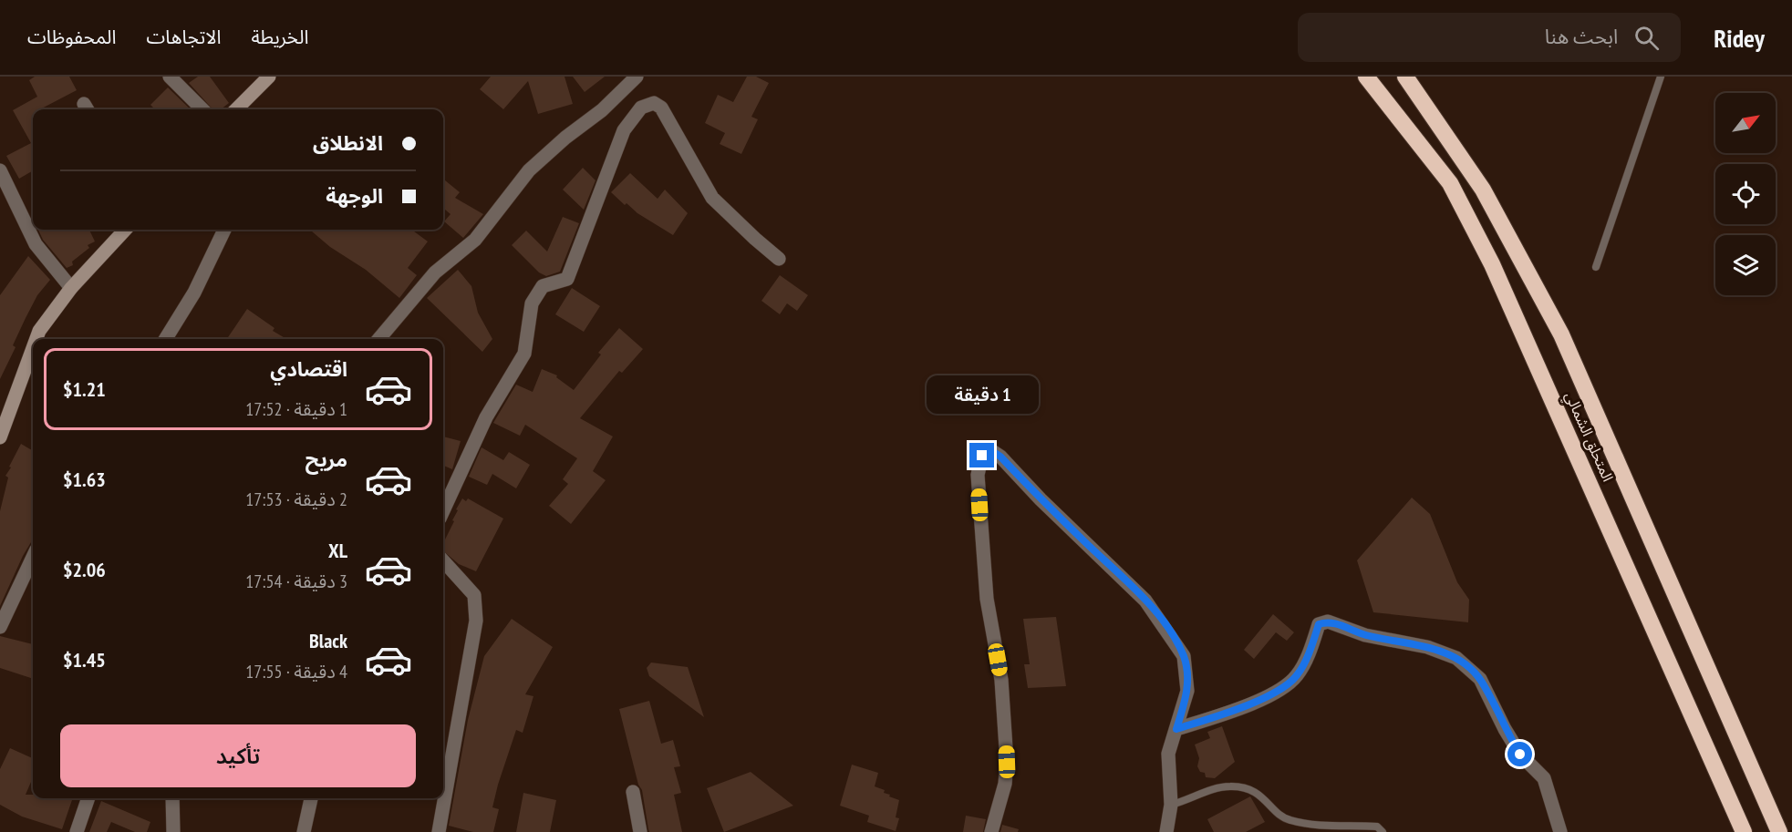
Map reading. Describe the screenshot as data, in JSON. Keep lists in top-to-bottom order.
{
  "streets": {
    "highway": ["المتحلق الشمالي"]
  },
  "north": "top right",
  "page": {
    "header": "Ridey",
    "search": "ابحث هنا",
    "nav": ["الخريطة", "الاتجاهات", "المحفوظات"],
    "banner": ["الانطلاق", "الوجهة"],
    "list": [
      {
        "name": "اقتصادي",
        "note": "1 دقيقة · 17:52",
        "value": "$1.21"
      },
      {
        "name": "مريح",
        "note": "2 دقيقة · 17:53",
        "value": "$1.63"
      },
      {
        "name": "XL",
        "note": "3 دقيقة · 17:54",
        "value": "$2.06"
      },
      {
        "name": "Black",
        "note": "4 دقيقة · 17:55",
        "value": "$1.45"
      }
    ],
    "bubble": "1 دقيقة",
    "buttons": "تأكيد"
  }
}
